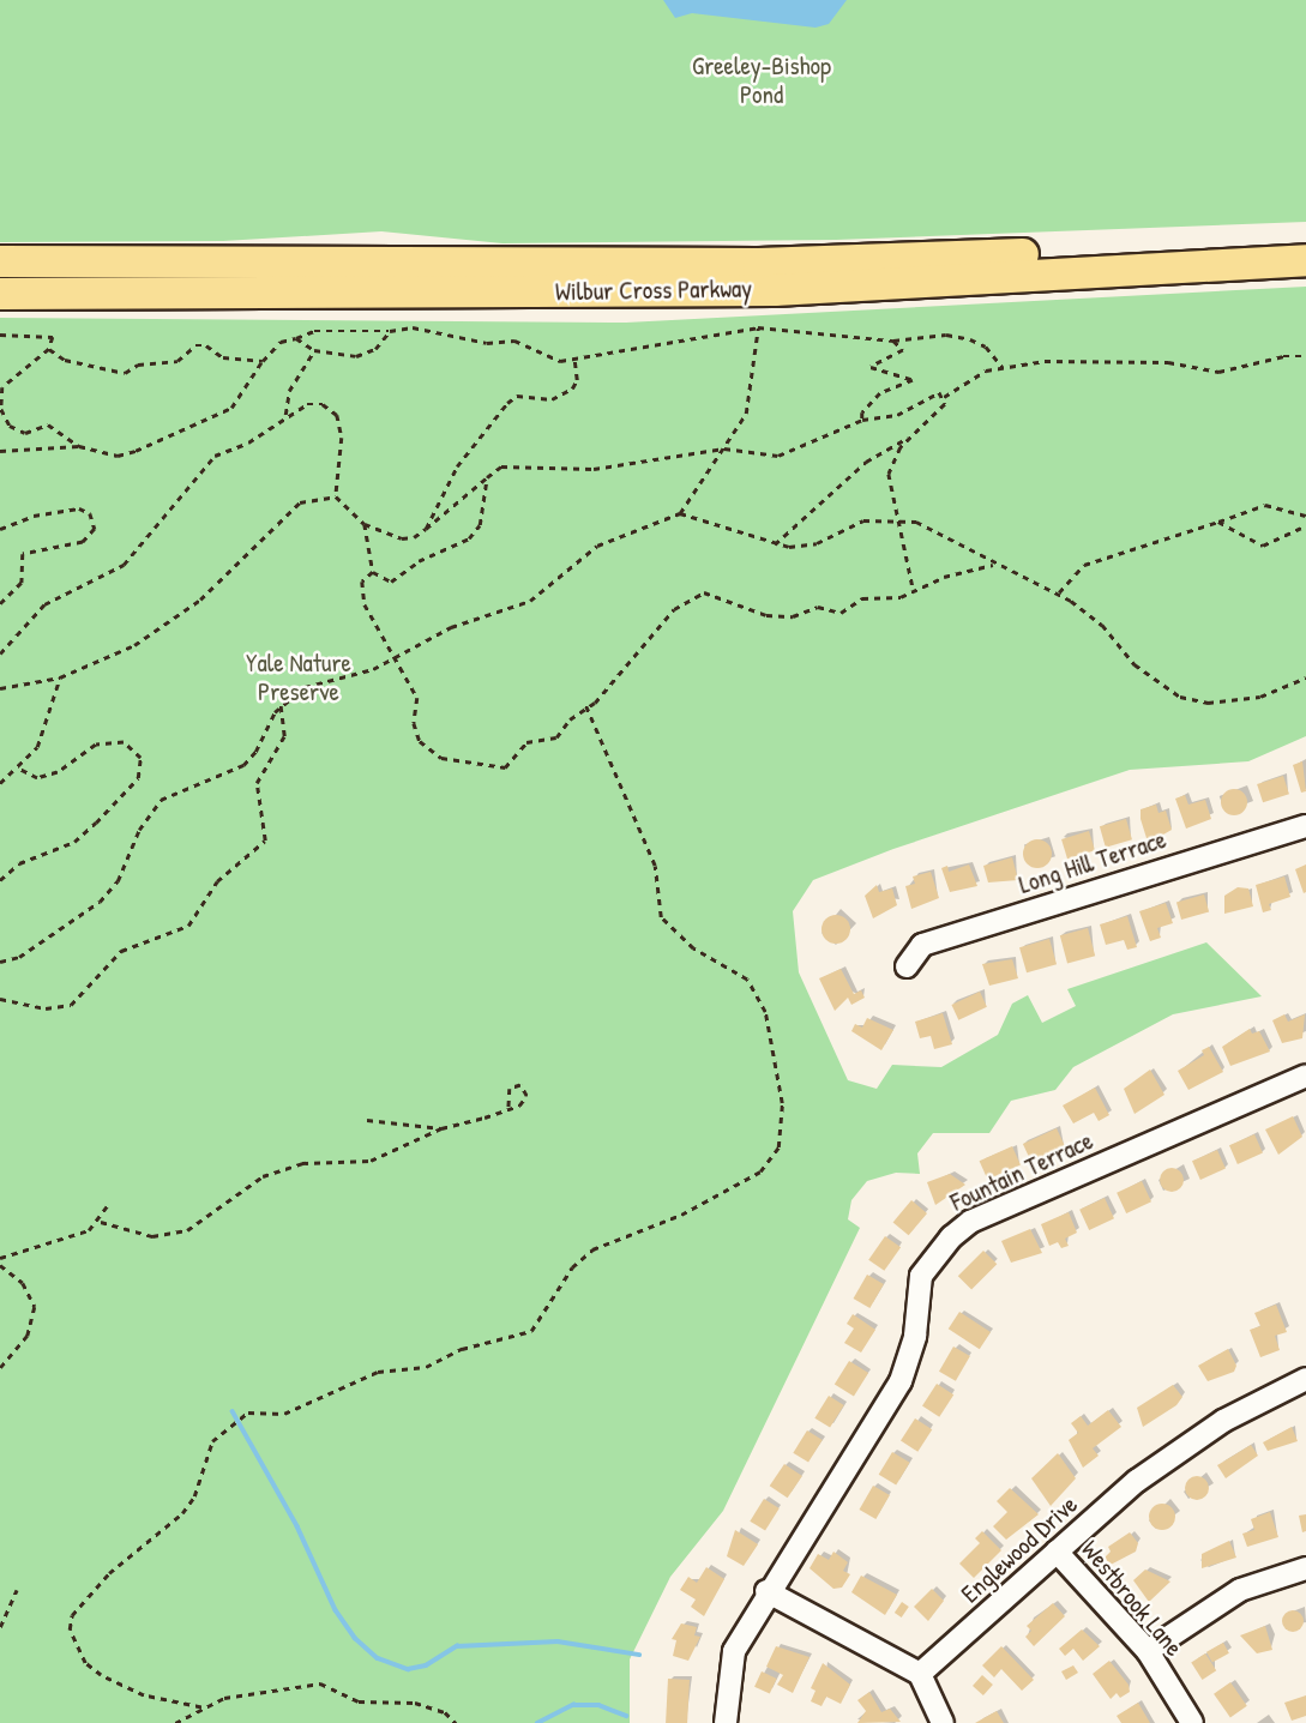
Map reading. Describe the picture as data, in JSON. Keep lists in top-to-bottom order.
{
  "streets": {
    "highway": ["Wilbur Cross Parkway"],
    "street": [
      "Long Hill Terrace",
      "Fountain Terrace",
      "Englewood Drive",
      "Westbrook Lane"
    ]
  },
  "crossings": [
    ["Englewood Drive", "Westbrook Lane"]
  ],
  "parks": ["Greeley-Bishop Pond", "Yale Nature Preserve"]
}
